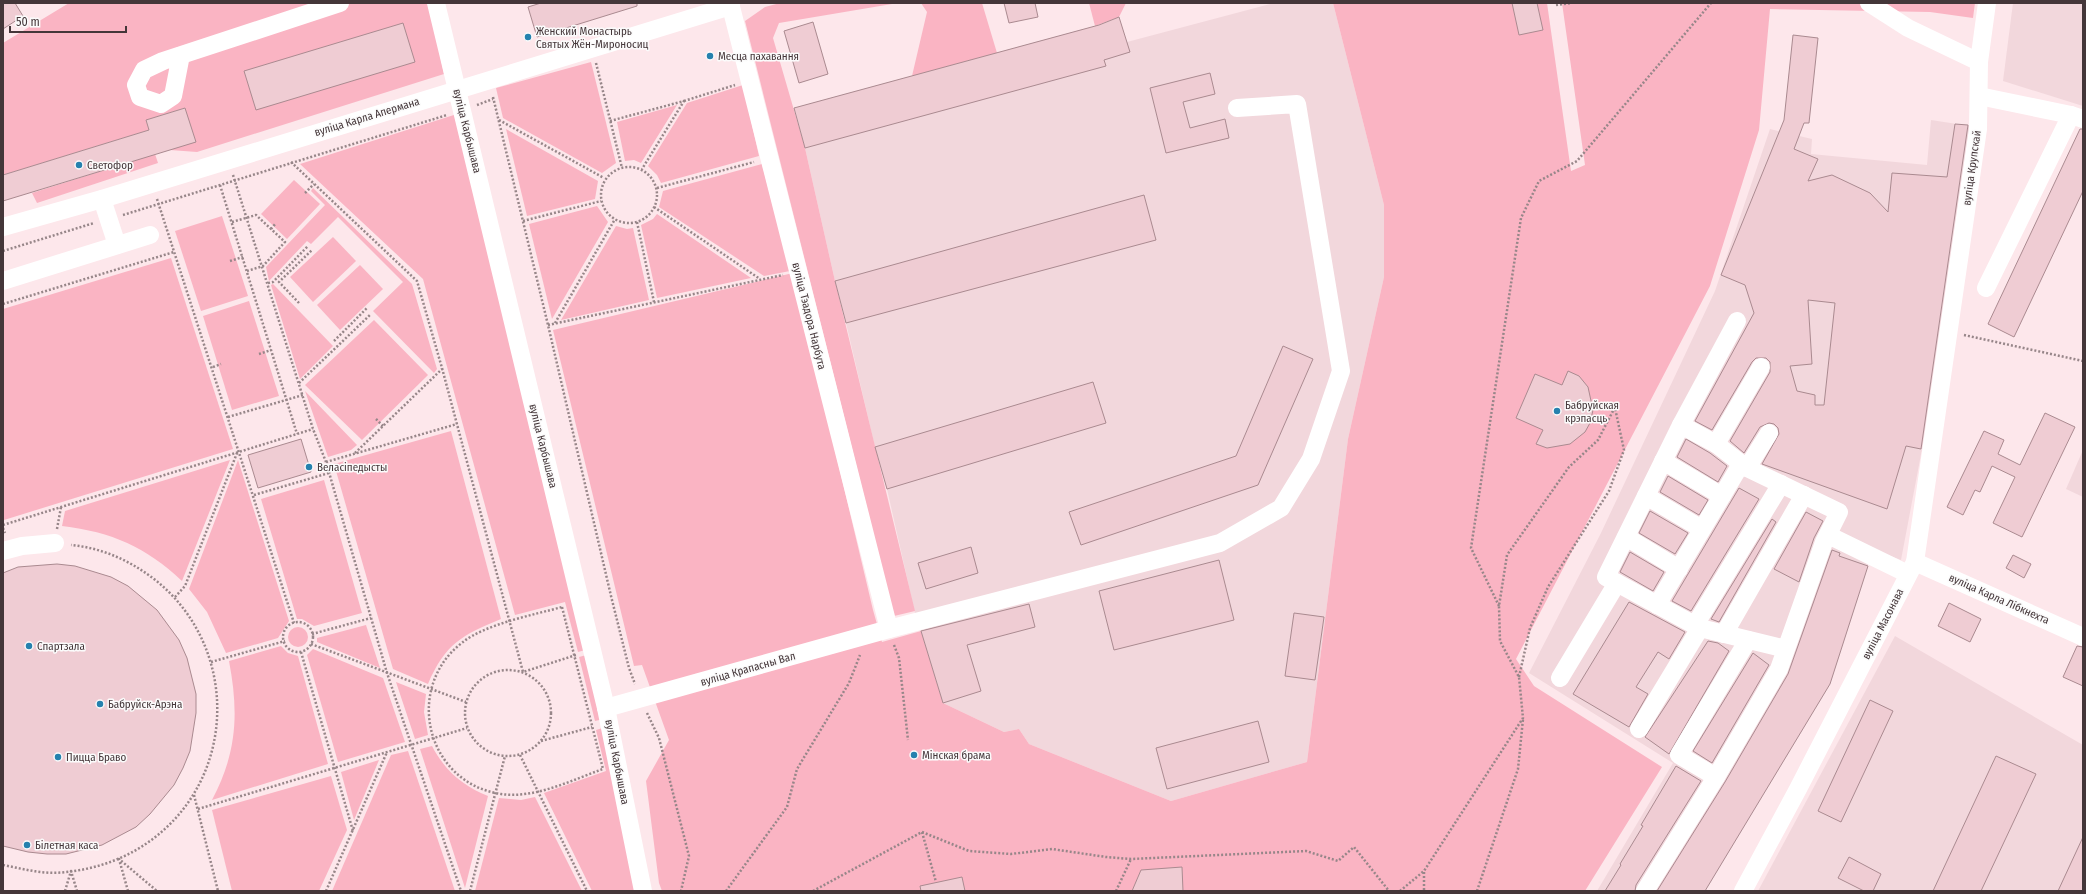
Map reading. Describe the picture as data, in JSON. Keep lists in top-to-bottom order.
{
  "streets": {
    "street": [
      "вуліца Карла Апермана",
      "вуліца Карбышава",
      "вуліца Крупскай",
      "вуліца Тэадора Нарбута",
      "вуліца Карла Лібкнехта",
      "вуліца Масонава",
      "вуліца Крапасны Вал"
    ]
  },
  "crossings": [
    ["вуліца Карла Апермана", "вуліца Карбышава"],
    ["вуліца Карла Апермана", "вуліца Тэадора Нарбута"],
    ["вуліца Карбышава", "вуліца Крапасны Вал"],
    ["вуліца Крупскай", "вуліца Масонава"],
    ["вуліца Тэадора Нарбута", "вуліца Крапасны Вал"],
    ["вуліца Карла Лібкнехта", "вуліца Масонава"]
  ],
  "places": [
    "Женский Монастырь Святых Жён-Мироносиц",
    "Месца пахавання",
    "Светофор",
    "Бабруйская крэпасць",
    "Веласіпедысты",
    "Спартзала",
    "Бабруйск-Арэна",
    "Мінская брама",
    "Пицца Браво",
    "Білетная каса"
  ],
  "scale_bar": "50 m"
}
